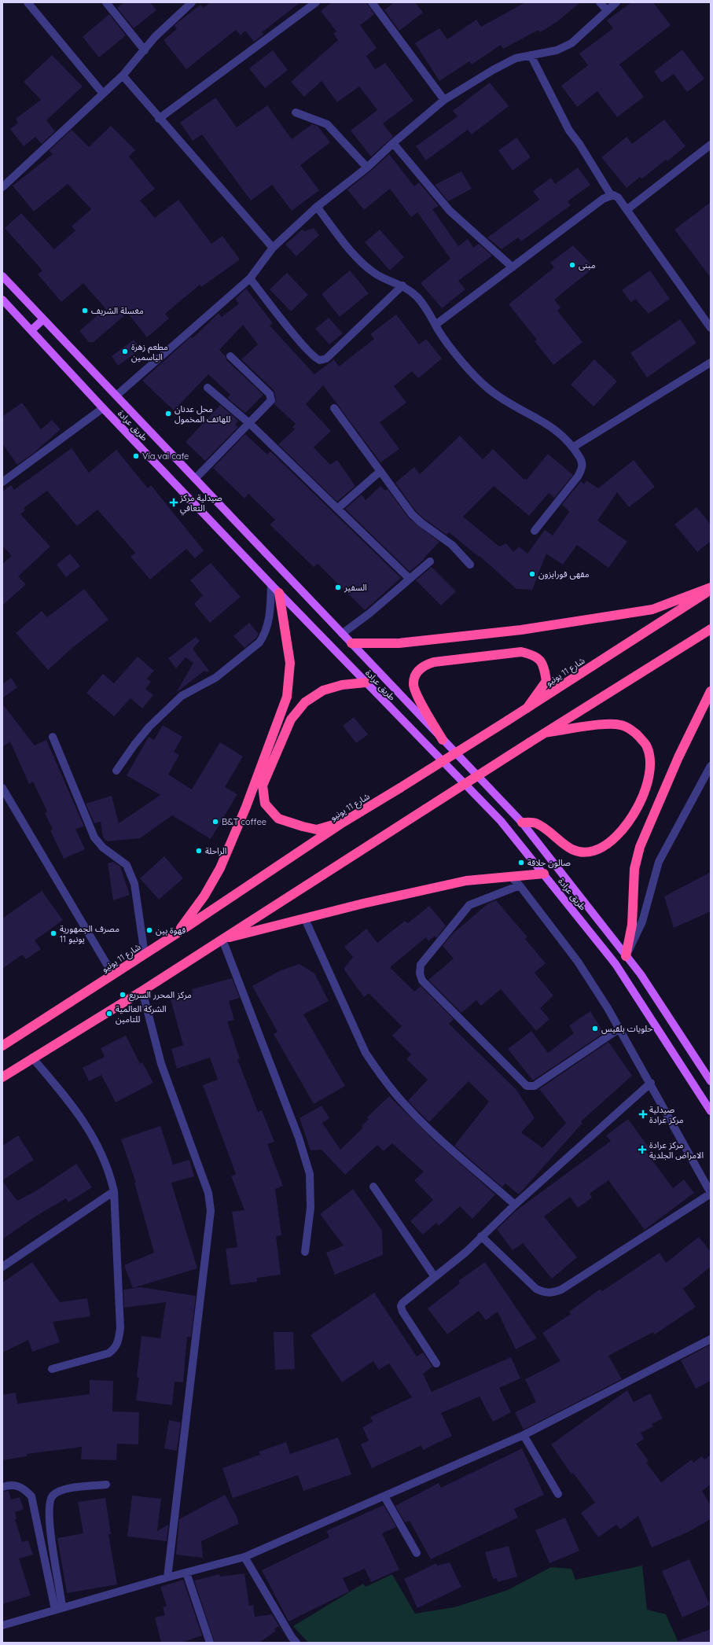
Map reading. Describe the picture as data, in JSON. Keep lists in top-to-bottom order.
{
  "streets": {
    "highway": ["شارع 11 يونيو"],
    "main road": ["طريق عرادة"]
  },
  "places": {
    "other": [
      "مبنى",
      "مغسلة الشريف",
      "مطعم زهرة الياسمين",
      "محل عدنان للهاتف المخمول",
      "Via vai cafe",
      "مقهى قورايزون",
      "السفير",
      "B&T coffee",
      "الراحلة",
      "صالون حلاقة",
      "قهوة بين",
      "مصرف الجمهورية 11 يونيو",
      "مركز المحرر السريع",
      "الشركة العالمية للتامين",
      "حلويات بلقيس"
    ],
    "health": ["صيدلية مركز التعافي", "صيدلية مركز عرادة", "مركز عرادة الامراض الجلدية"]
  }
}
